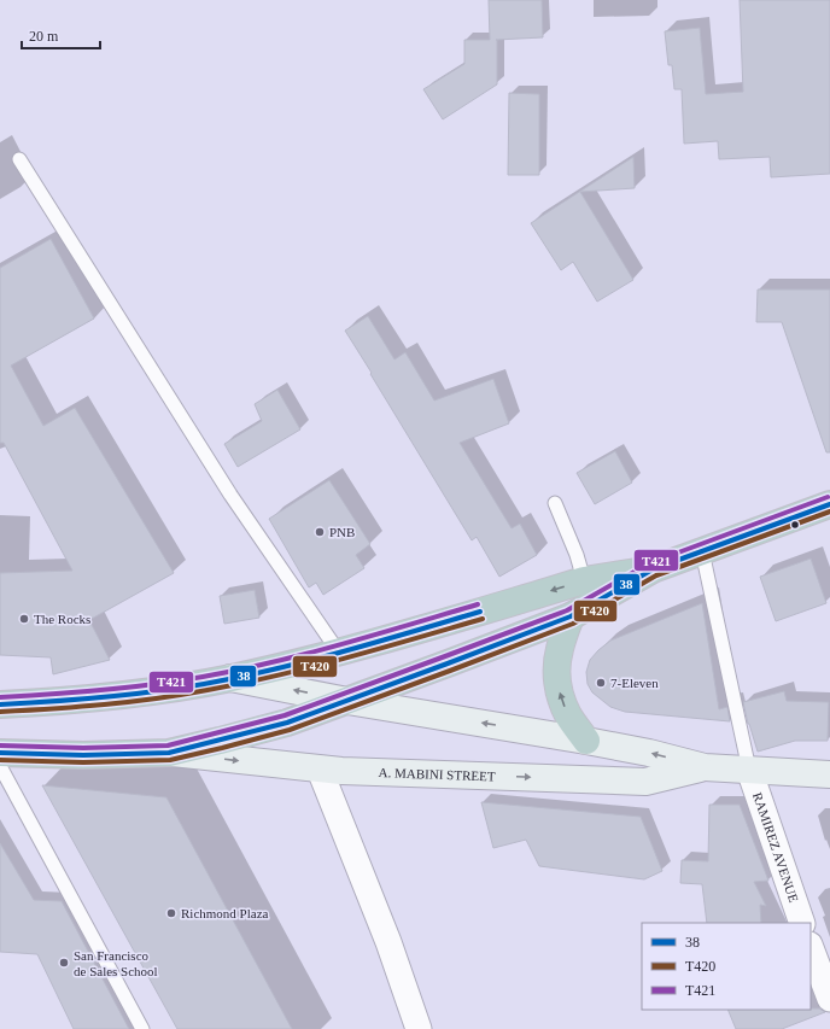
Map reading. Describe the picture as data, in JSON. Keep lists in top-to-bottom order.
{
  "streets": {
    "main road": ["A. MABINI STREET"],
    "street": ["RAMIREZ AVENUE"]
  },
  "crossings": [
    ["A. MABINI STREET", "RAMIREZ AVENUE"]
  ],
  "places": [
    "PNB",
    "The Rocks",
    "7-Eleven",
    "Richmond Plaza",
    "San Francisco de Sales School"
  ],
  "lines": ["transit line T421", "transit line 38", "transit line T420"],
  "legend": ["38", "T420", "T421"],
  "scale_bar": "20 m"
}
